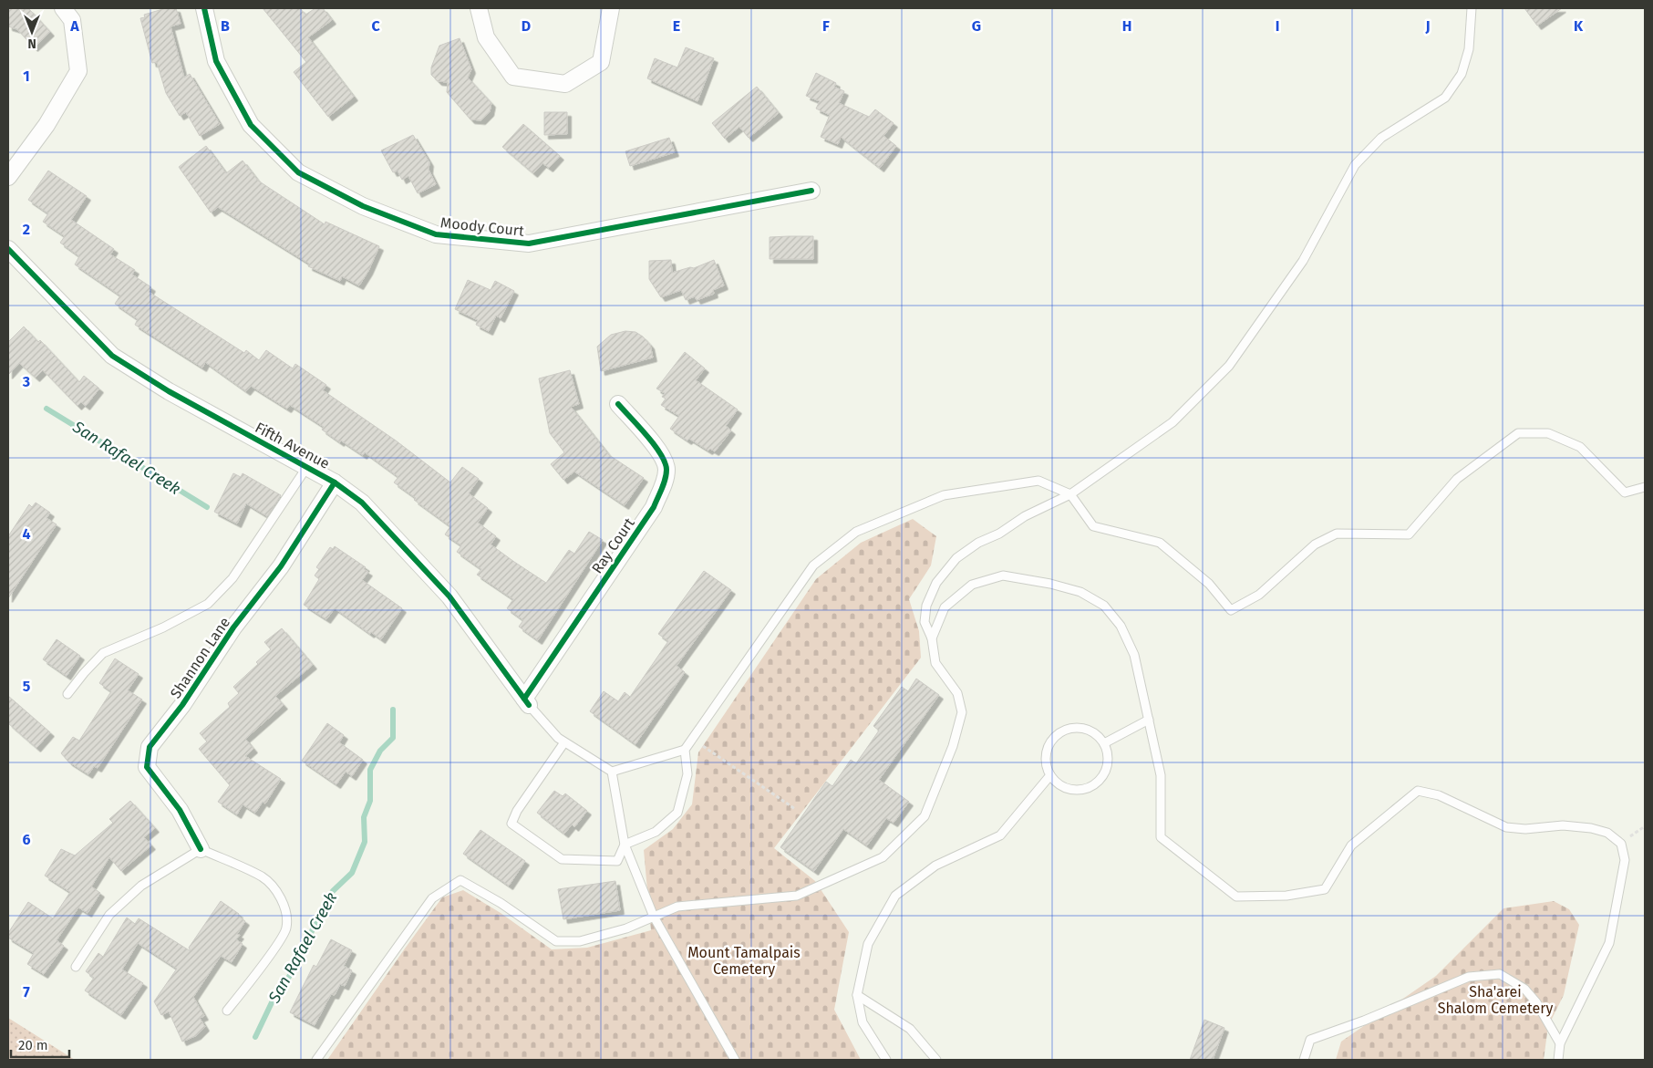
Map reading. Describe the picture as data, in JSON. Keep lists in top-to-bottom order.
{
  "streets": {
    "street": [
      "Moody Court",
      "Fifth Avenue",
      "Ray Court",
      "Shannon Lane"
    ]
  },
  "crossings": [
    ["Fifth Avenue", "Ray Court"],
    ["Fifth Avenue", "Shannon Lane"]
  ],
  "water": ["San Rafael Creek"],
  "parks": ["Mount Tamalpais Cemetery", "Sha'arei Shalom Cemetery"],
  "scale_bar": "20 m",
  "north": "bottom",
  "grid": {
    "columns": [
      "A",
      "B",
      "C",
      "D",
      "E",
      "F",
      "G",
      "H",
      "I",
      "J",
      "K"
    ],
    "rows": [
      "1",
      "2",
      "3",
      "4",
      "5",
      "6",
      "7"
    ]
  }
}
